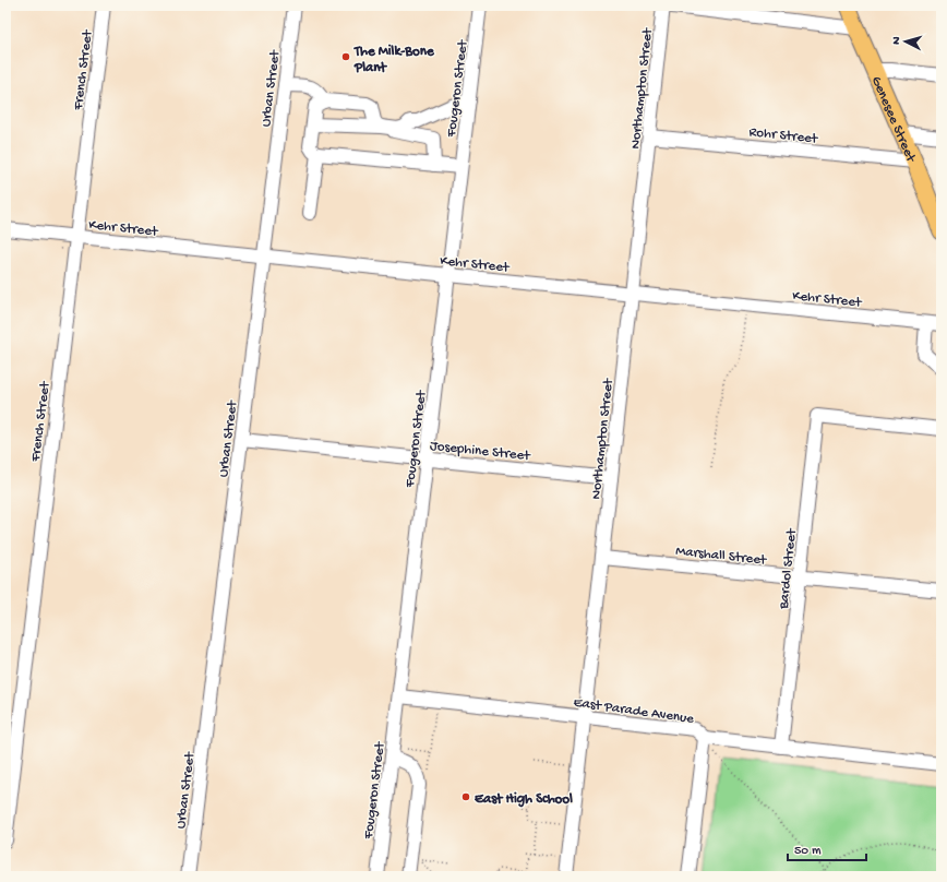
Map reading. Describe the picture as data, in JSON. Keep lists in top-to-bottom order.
{
  "streets": {
    "main road": ["Genesee Street"],
    "street": [
      "French Street",
      "Urban Street",
      "Fougeron Street",
      "Northampton Street",
      "Rohr Street",
      "Kehr Street",
      "Josephine Street",
      "Marshall Street",
      "Bardol Street",
      "East Parade Avenue"
    ]
  },
  "crossings": [
    ["French Street", "Kehr Street"],
    ["Urban Street", "Kehr Street"],
    ["Urban Street", "Josephine Street"],
    ["Fougeron Street", "Kehr Street"],
    ["Fougeron Street", "Josephine Street"],
    ["Fougeron Street", "East Parade Avenue"],
    ["Northampton Street", "Rohr Street"],
    ["Northampton Street", "Kehr Street"],
    ["Northampton Street", "Josephine Street"],
    ["Northampton Street", "Marshall Street"],
    ["Northampton Street", "East Parade Avenue"],
    ["Genesee Street", "Rohr Street"],
    ["Marshall Street", "Bardol Street"],
    ["Bardol Street", "East Parade Avenue"]
  ],
  "places": ["The Milk-Bone Plant", "East High School"],
  "scale_bar": "50 m",
  "north": "left"
}
